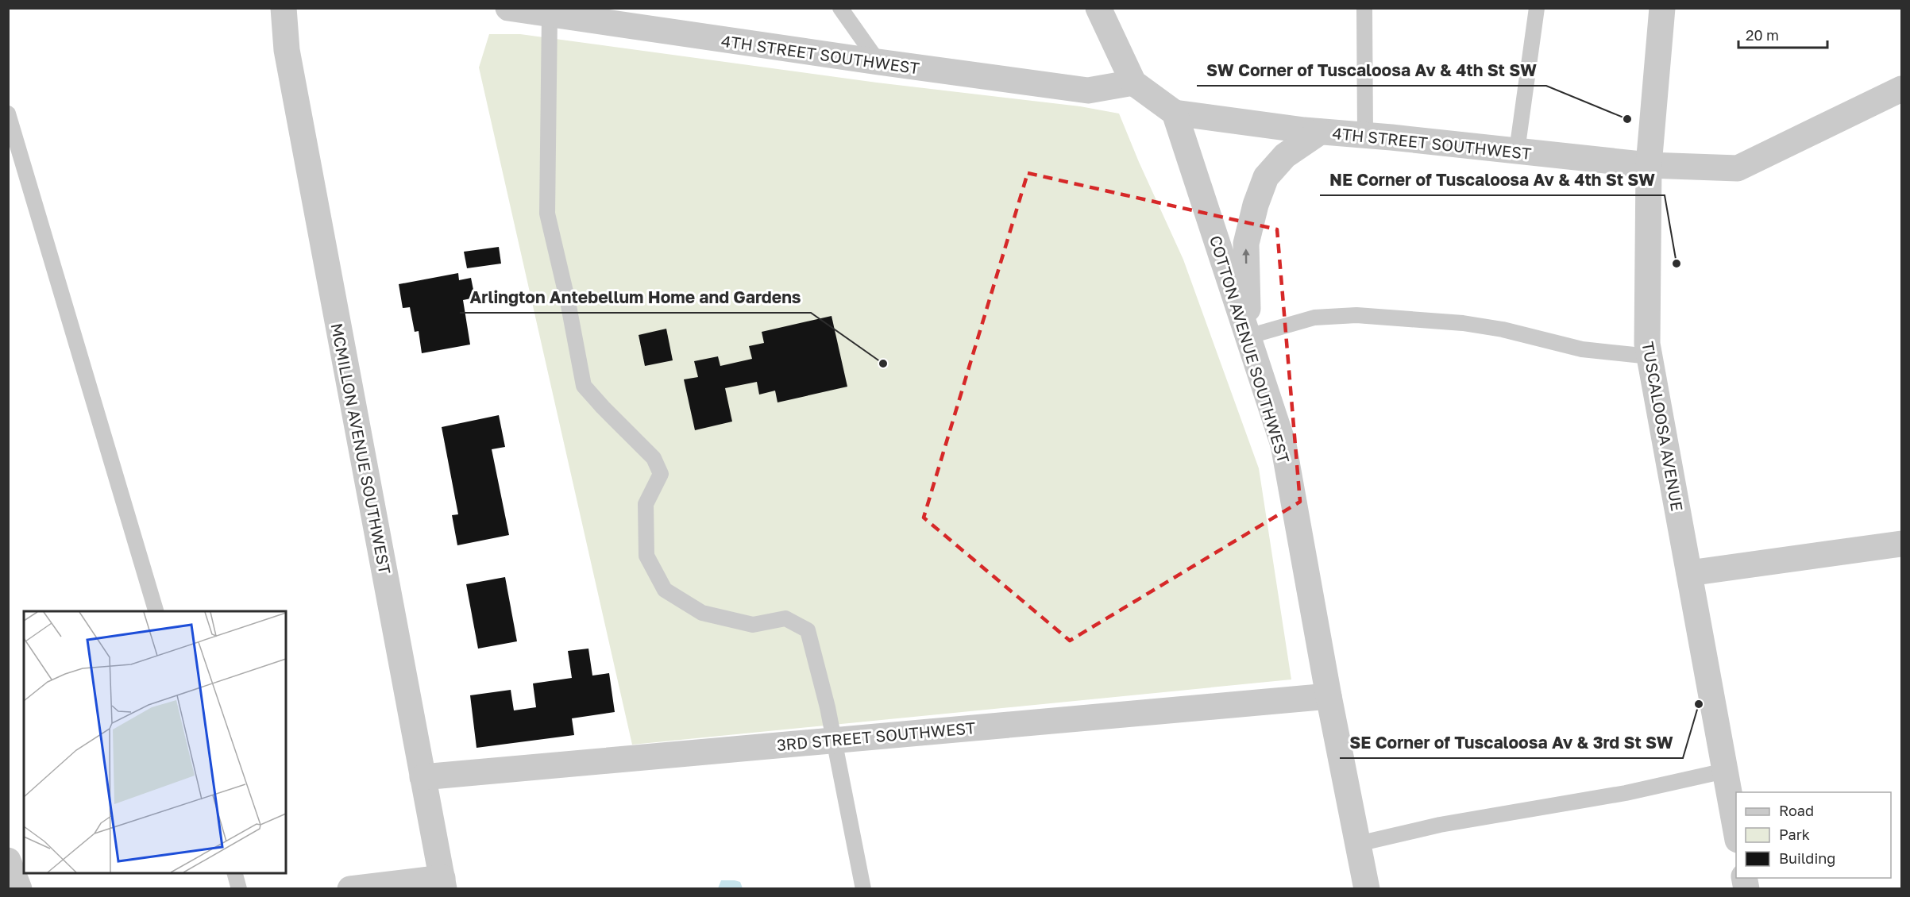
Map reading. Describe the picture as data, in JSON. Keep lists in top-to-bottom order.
{
  "streets": {
    "street": [
      "4TH STREET SOUTHWEST",
      "COTTON AVENUE SOUTHWEST",
      "TUSCALOOSA AVENUE",
      "MCMILLON AVENUE SOUTHWEST",
      "3RD STREET SOUTHWEST"
    ]
  },
  "crossings": [
    ["4TH STREET SOUTHWEST", "COTTON AVENUE SOUTHWEST"],
    ["4TH STREET SOUTHWEST", "TUSCALOOSA AVENUE"],
    ["COTTON AVENUE SOUTHWEST", "3RD STREET SOUTHWEST"],
    ["MCMILLON AVENUE SOUTHWEST", "3RD STREET SOUTHWEST"]
  ],
  "places": [
    "SW Corner of Tuscaloosa Av & 4th St SW",
    "NE Corner of Tuscaloosa Av & 4th St SW",
    "Arlington Antebellum Home and Gardens",
    "SE Corner of Tuscaloosa Av & 3rd St SW"
  ],
  "legend": ["Road", "Park", "Building"],
  "scale_bar": "20 m"
}
